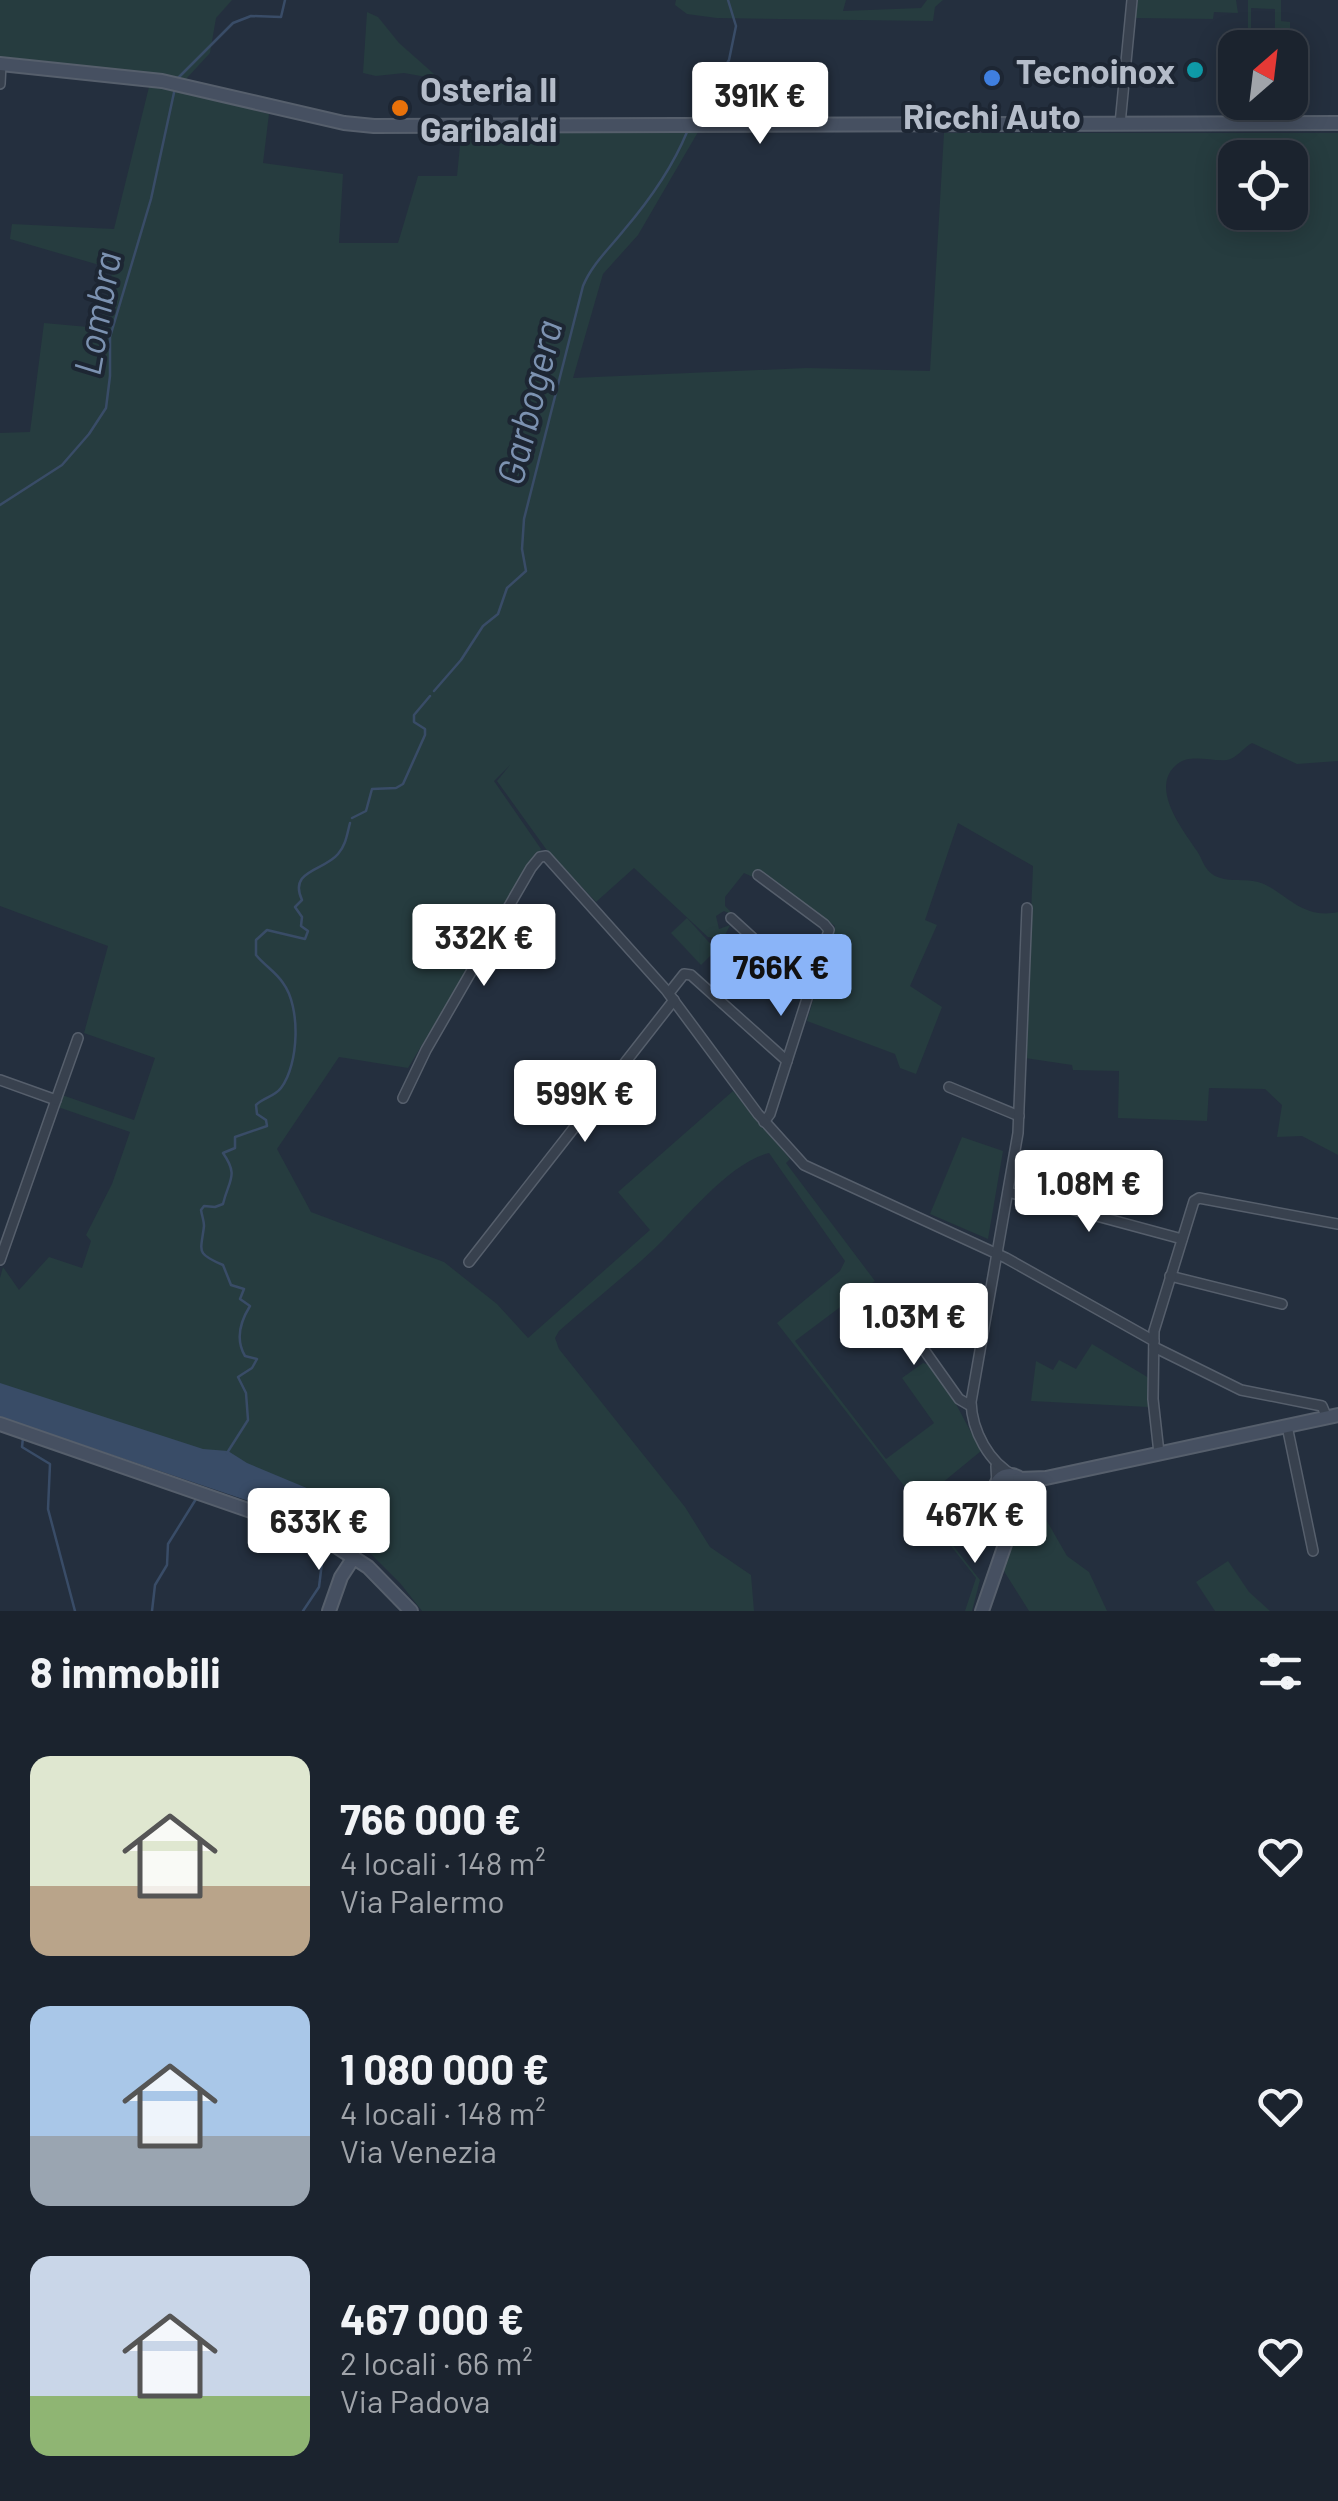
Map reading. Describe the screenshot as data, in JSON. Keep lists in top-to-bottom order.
{
  "water": ["Lombra", "Garbogera"],
  "places": ["Tecnoinox", "Ricchi Auto", "Osteria Il Garibaldi"],
  "north": "top right",
  "page": {
    "price": [
      "391K €",
      "332K €",
      "766K €",
      "599K €",
      "1.08M €",
      "1.03M €",
      "467K €",
      "633K €"
    ],
    "heading": "8 immobili",
    "list": [
      {
        "name": "766 000 €",
        "note": "4 locali · 148 m² · Via Palermo"
      },
      {
        "name": "1 080 000 €",
        "note": "4 locali · 148 m² · Via Venezia"
      },
      {
        "name": "467 000 €",
        "note": "2 locali · 66 m² · Via Padova"
      }
    ]
  }
}
